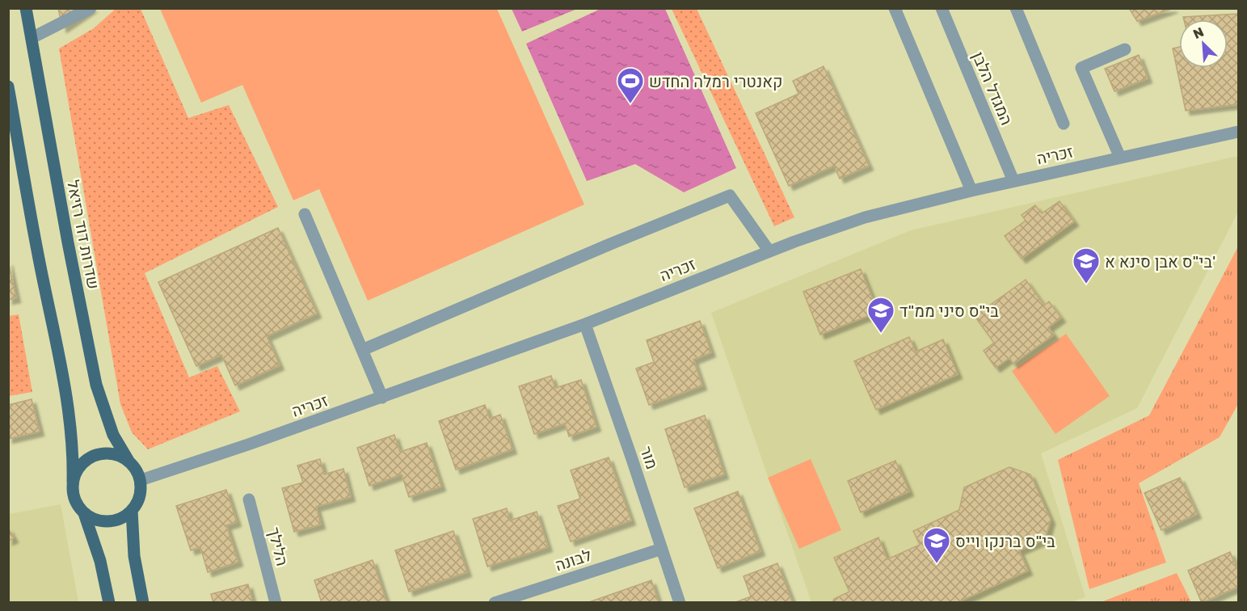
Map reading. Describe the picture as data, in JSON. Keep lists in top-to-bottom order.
{
  "streets": {
    "main road": ["שדרות דוד רזיאל"],
    "street": [
      "המגדל הלבן",
      "זכריה",
      "מור",
      "הלילך",
      "לבונה"
    ]
  },
  "crossings": [
    ["המגדל הלבן", "זכריה"],
    ["זכריה", "שדרות דוד רזיאל"],
    ["זכריה", "מור"],
    ["מור", "לבונה"]
  ],
  "places": {
    "sports": ["קאנטרי רמלה החדש"],
    "school or university": ["בי\"ס אבן סינא א'", "בי\"ס סיני ממ\"ד", "בי\"ס ברנקו וייס"]
  },
  "north": "top left"
}
